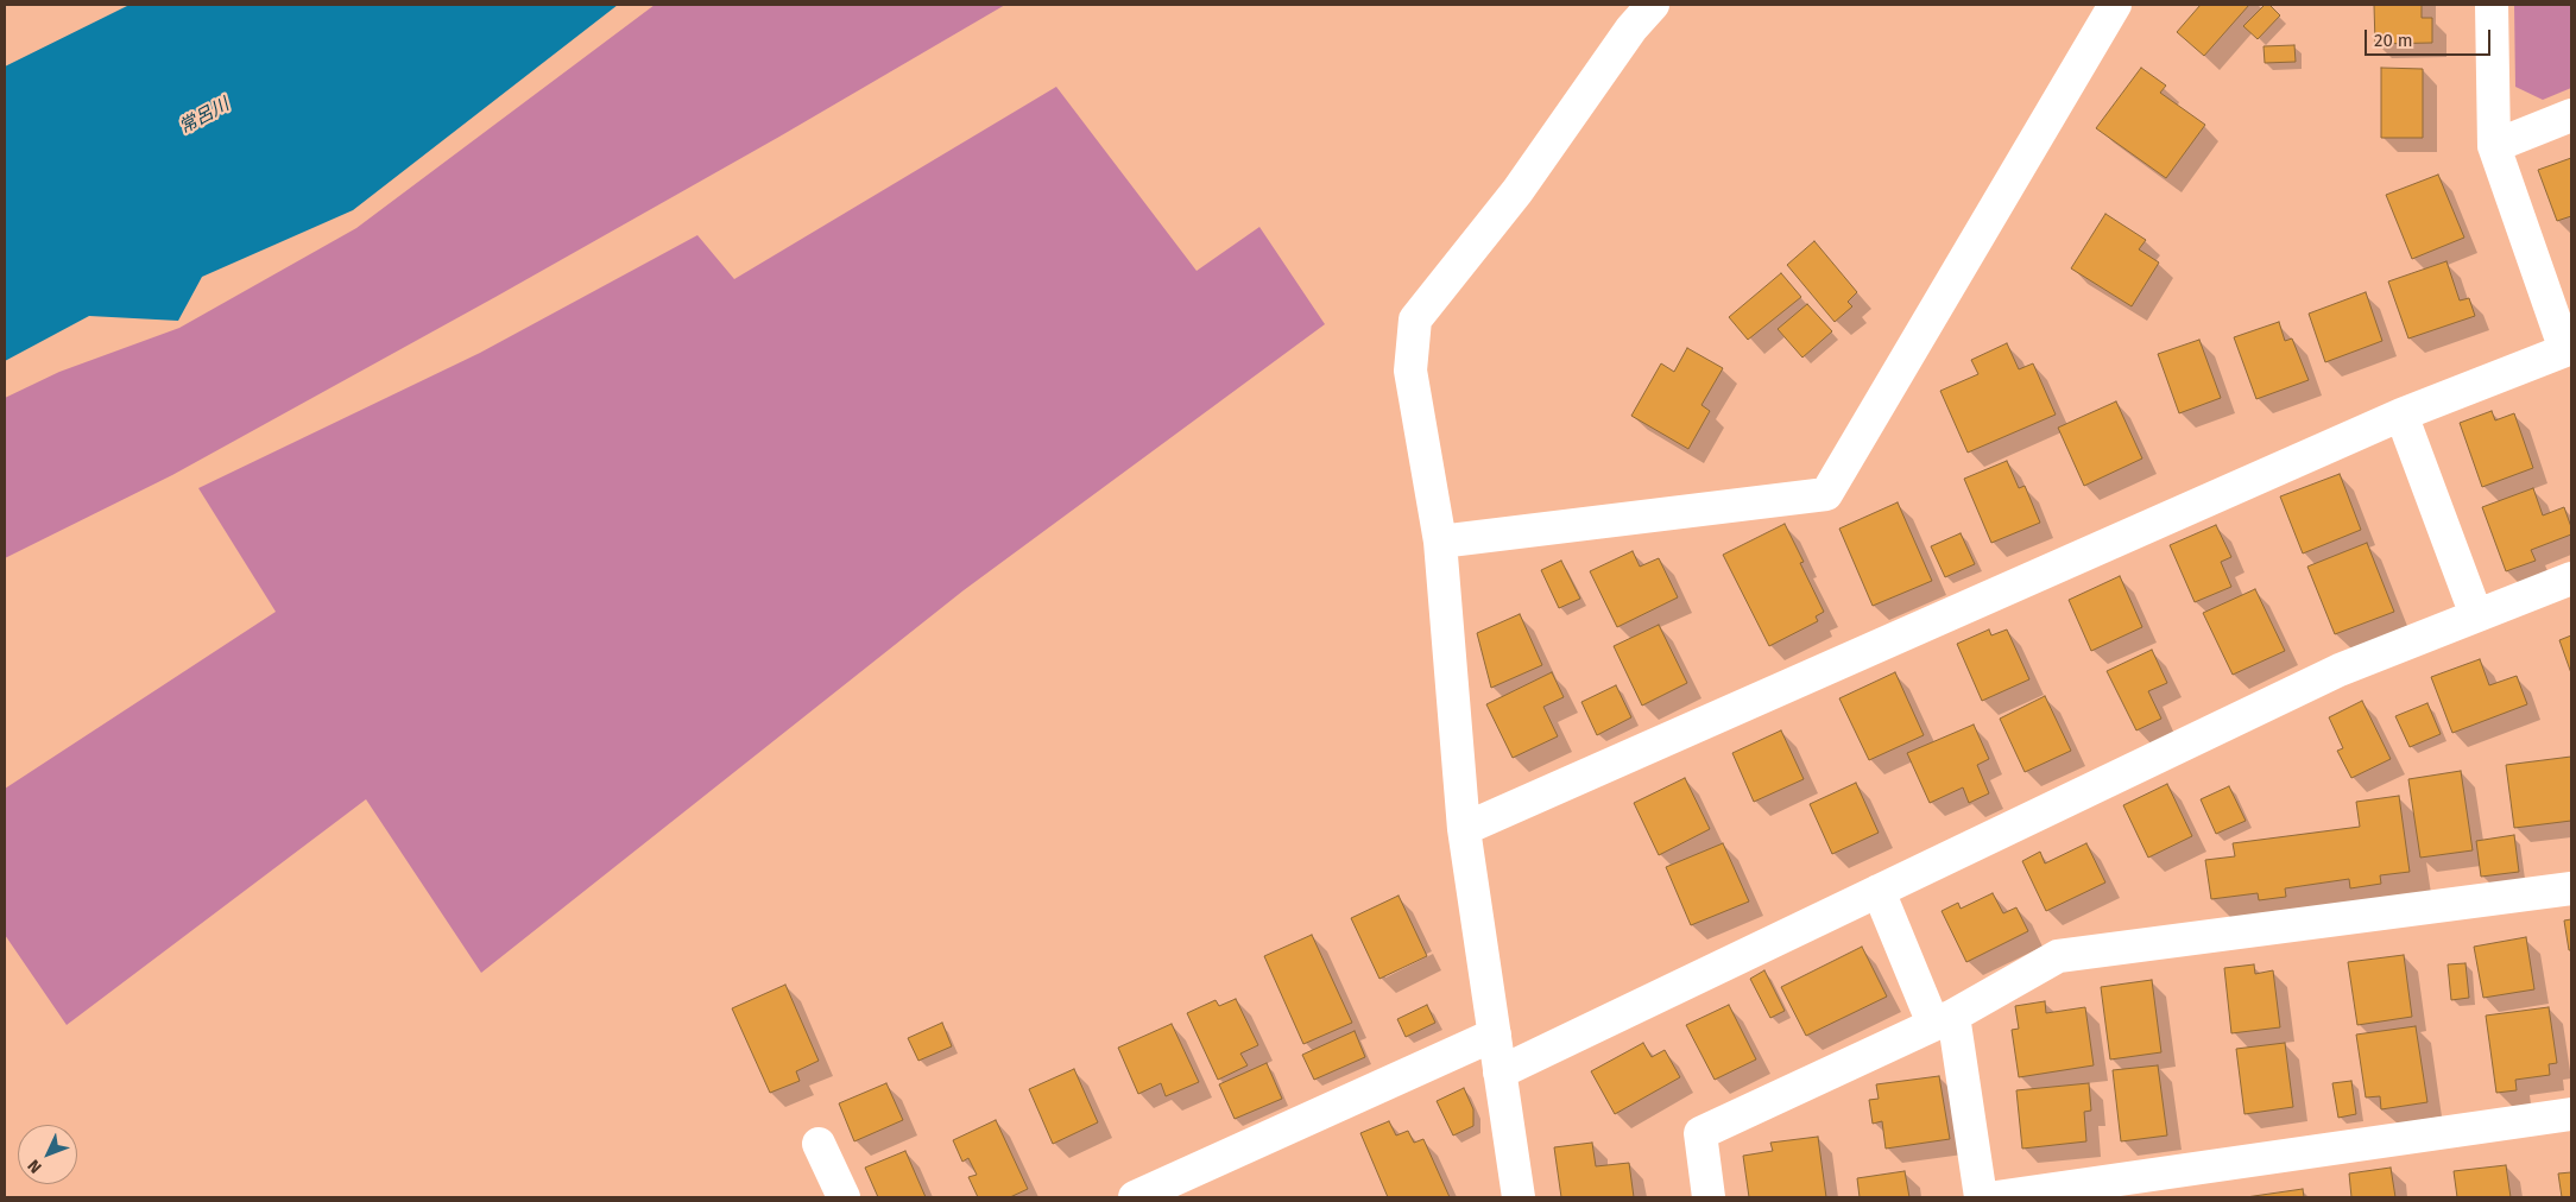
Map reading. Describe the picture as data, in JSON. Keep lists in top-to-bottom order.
{
  "water": ["常呂川"],
  "scale_bar": "20 m",
  "north": "bottom left"
}
